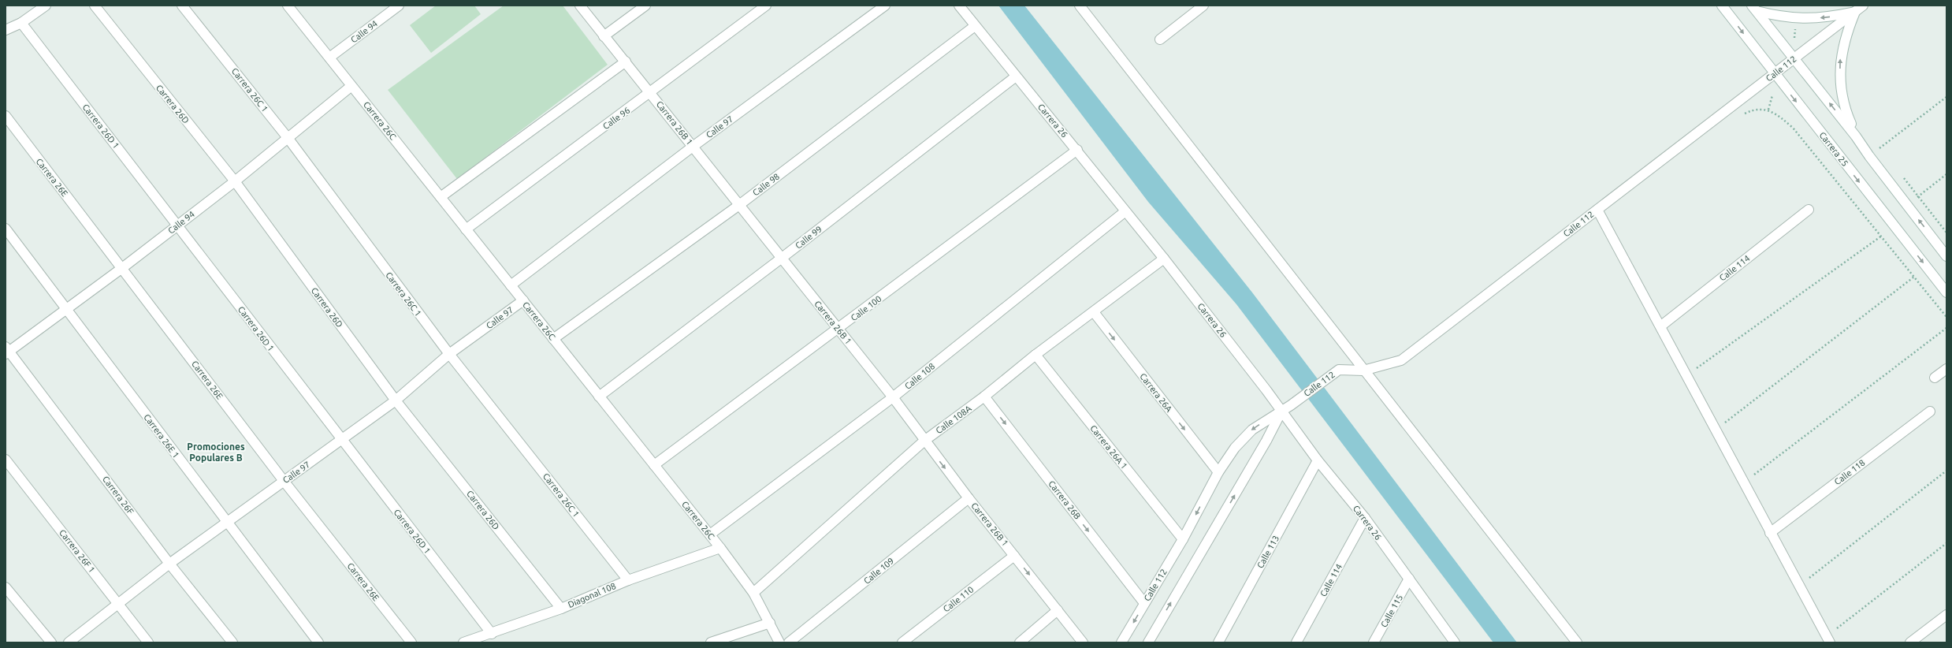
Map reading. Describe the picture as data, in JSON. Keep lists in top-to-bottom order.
{
  "streets": {
    "street": [
      "Calle 94",
      "Calle 112",
      "Carrera 26C 1",
      "Carrera 26D",
      "Calle 96",
      "Carrera 26C",
      "Carrera 26",
      "Carrera 26B 1",
      "Carrera 26D 1",
      "Calle 97",
      "Carrera 25",
      "Carrera 26E",
      "Calle 98",
      "Calle 99",
      "Calle 114",
      "Calle 100",
      "Calle 108",
      "Carrera 26A",
      "Calle 108A",
      "Carrera 26E 1",
      "Carrera 26A 1",
      "Calle 118",
      "Carrera 26F",
      "Carrera 26B",
      "Carrera 26F 1",
      "Calle 113",
      "Calle 109",
      "Diagonal 108",
      "Calle 110",
      "Calle 115"
    ]
  },
  "crossings": [
    ["Calle 94", "Carrera 26C 1"],
    ["Calle 94", "Carrera 26D"],
    ["Calle 94", "Carrera 26C"],
    ["Calle 94", "Carrera 26D 1"],
    ["Calle 94", "Carrera 26E"],
    ["Calle 94", "Carrera 26E 1"],
    ["Calle 94", "Carrera 26F"],
    ["Calle 112", "Carrera 26"],
    ["Calle 112", "Carrera 25"],
    ["Calle 112", "Carrera 26A"],
    ["Calle 112", "Carrera 26A 1"],
    ["Calle 112", "Carrera 26B"],
    ["Carrera 26C 1", "Calle 97"],
    ["Carrera 26C 1", "Diagonal 108"],
    ["Carrera 26D", "Calle 97"],
    ["Carrera 26D", "Diagonal 108"],
    ["Calle 96", "Carrera 26C"],
    ["Calle 96", "Carrera 26B 1"],
    ["Carrera 26C", "Calle 97"],
    ["Carrera 26C", "Calle 98"],
    ["Carrera 26C", "Calle 99"],
    ["Carrera 26C", "Calle 100"],
    ["Carrera 26C", "Calle 108"],
    ["Carrera 26C", "Calle 108A"],
    ["Carrera 26C", "Diagonal 108"],
    ["Carrera 26", "Calle 98"],
    ["Carrera 26", "Calle 99"],
    ["Carrera 26", "Calle 114"],
    ["Carrera 26", "Calle 100"],
    ["Carrera 26", "Calle 108"],
    ["Carrera 26", "Calle 108A"],
    ["Carrera 26", "Calle 113"],
    ["Carrera 26", "Calle 115"],
    ["Carrera 26B 1", "Calle 97"],
    ["Carrera 26B 1", "Calle 98"],
    ["Carrera 26B 1", "Calle 99"],
    ["Carrera 26B 1", "Calle 100"],
    ["Carrera 26B 1", "Calle 108"],
    ["Carrera 26B 1", "Calle 108A"],
    ["Carrera 26B 1", "Calle 109"],
    ["Carrera 26B 1", "Calle 110"],
    ["Carrera 26D 1", "Calle 97"],
    ["Carrera 26D 1", "Diagonal 108"],
    ["Calle 97", "Carrera 26E"],
    ["Calle 97", "Carrera 26E 1"],
    ["Calle 97", "Carrera 26F"],
    ["Calle 97", "Carrera 26F 1"],
    ["Carrera 26A", "Calle 108A"],
    ["Calle 108A", "Carrera 26A 1"],
    ["Calle 108A", "Carrera 26B"]
  ],
  "one_way": ["Carrera 26A", "Carrera 26B"],
  "districts": ["Promociones Populares B"]
}
